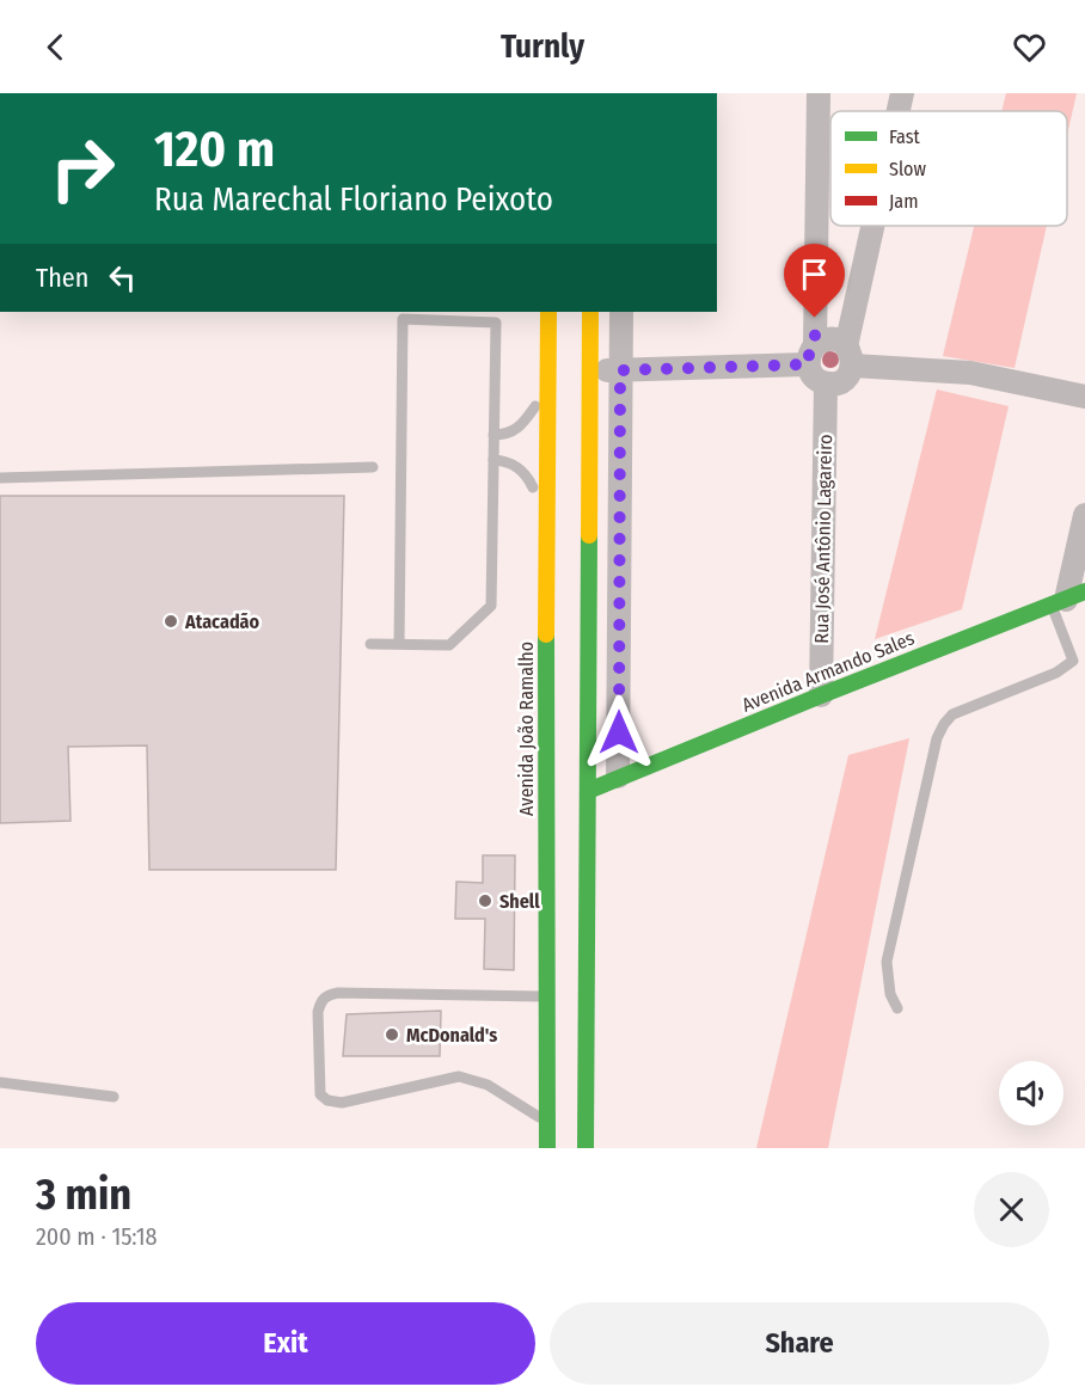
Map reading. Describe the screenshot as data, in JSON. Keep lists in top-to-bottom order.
{
  "streets": {
    "main road": ["Avenida Armando Sales", "Avenida João Ramalho"],
    "street": ["Rua José Antônio Lagareiro"]
  },
  "crossings": [
    ["Rua José Antônio Lagareiro", "Avenida Armando Sales"],
    ["Avenida Armando Sales", "Avenida João Ramalho"]
  ],
  "places": ["Atacadão", "Shell", "McDonald's"],
  "legend": ["Fast", "Slow", "Jam"],
  "page": {
    "header": "Turnly",
    "turn": ["120 m", "Rua Marechal Floriano Peixoto"],
    "then": "Then",
    "heading": ["3 min", "200 m · 15:18"],
    "buttons": ["Exit", "Share"]
  }
}
